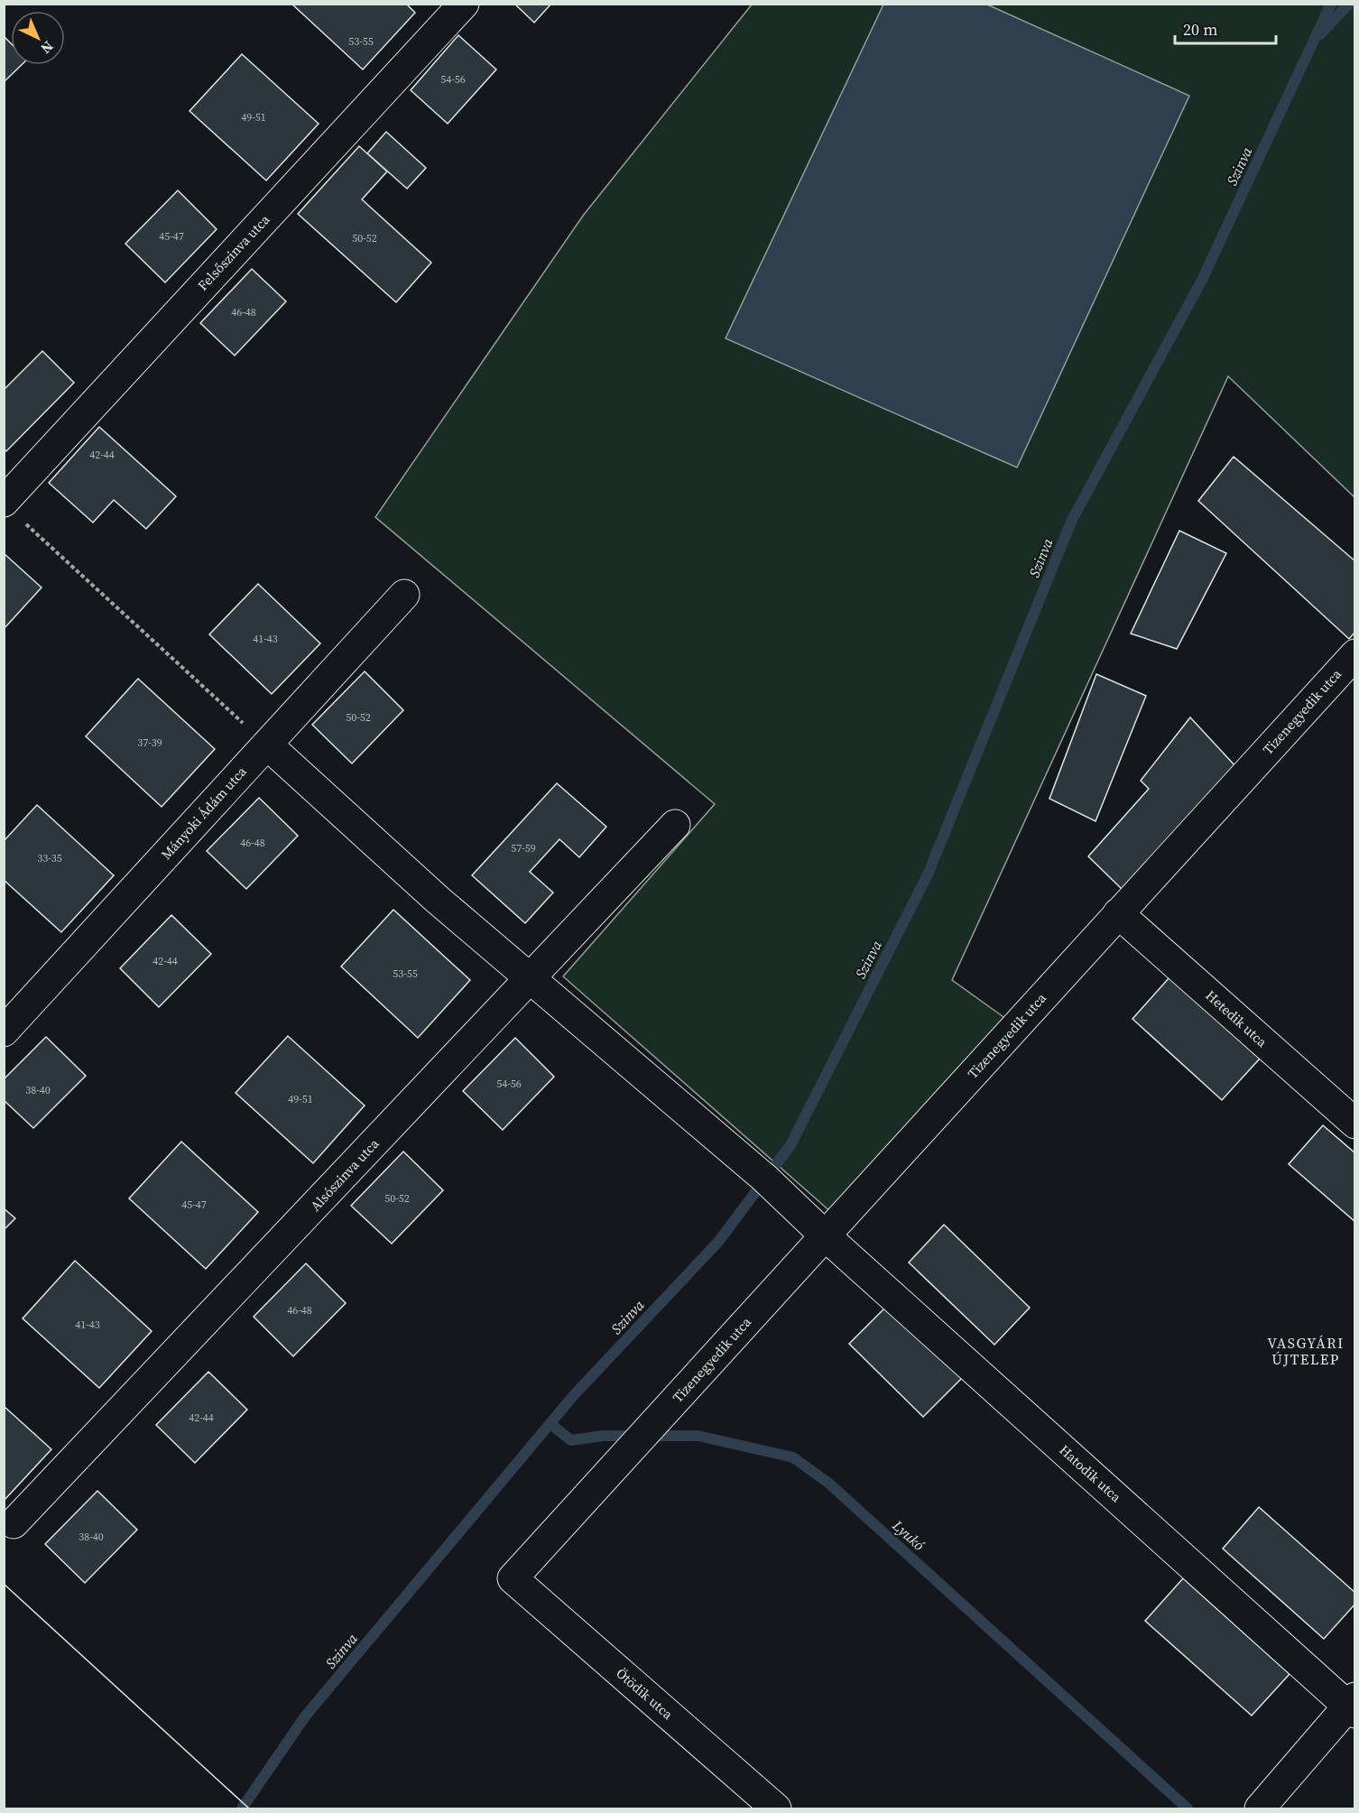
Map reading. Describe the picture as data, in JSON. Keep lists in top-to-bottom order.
{
  "streets": {
    "street": [
      "Felsőszinva utca",
      "Tizenegyedik utca",
      "Mányoki Ádám utca",
      "Hetedik utca",
      "Alsószinva utca",
      "Hatodik utca",
      "Ötödik utca"
    ]
  },
  "crossings": [
    ["Tizenegyedik utca", "Hetedik utca"],
    ["Tizenegyedik utca", "Hatodik utca"],
    ["Tizenegyedik utca", "Ötödik utca"],
    ["Mányoki Ádám utca", "Hatodik utca"],
    ["Alsószinva utca", "Hatodik utca"]
  ],
  "districts": ["VASGYÁRI ÚJTELEP"],
  "water": ["Szinva", "Lyukó"],
  "house_numbers": [
    "53-55",
    "54-56",
    "49-51",
    "45-47",
    "50-52",
    "46-48",
    "42-44",
    "41-43",
    "50-52",
    "37-39",
    "46-48",
    "57-59",
    "33-35",
    "42-44",
    "53-55",
    "54-56",
    "38-40",
    "49-51",
    "50-52",
    "45-47",
    "46-48",
    "41-43",
    "42-44",
    "38-40"
  ],
  "scale_bar": "20 m",
  "north": "bottom right"
}
